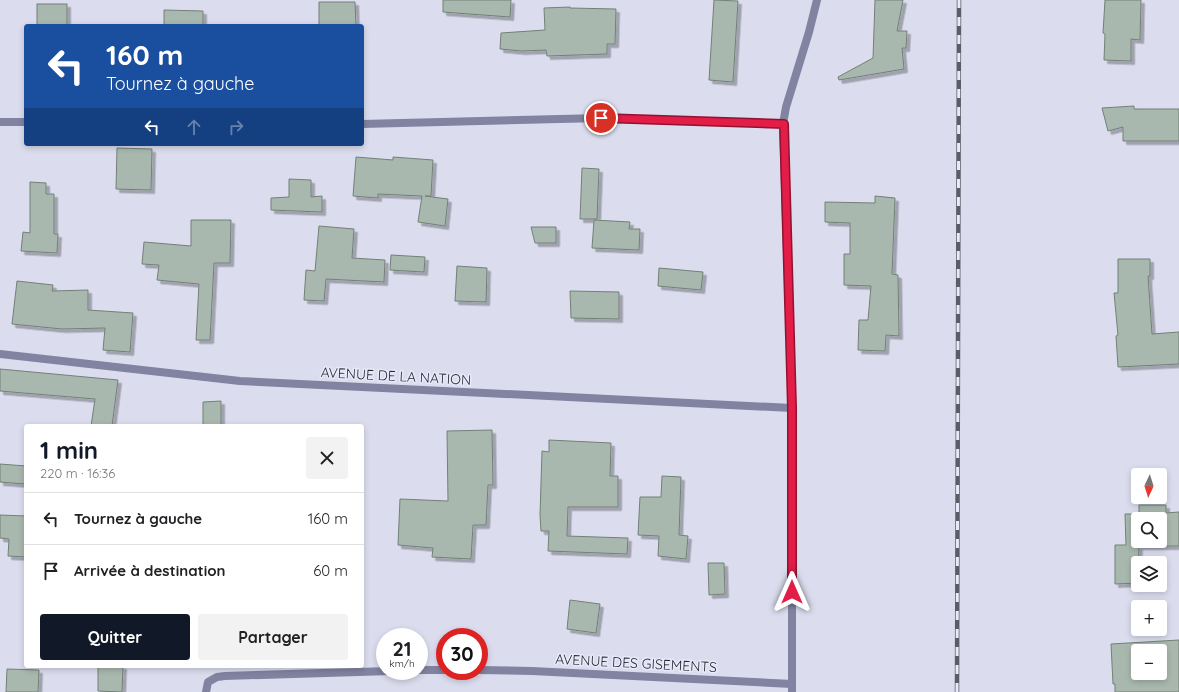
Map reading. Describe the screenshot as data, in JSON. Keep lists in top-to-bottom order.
{
  "streets": {
    "street": ["AVENUE DE LA NATION", "AVENUE DES GISEMENTS"]
  },
  "north": "bottom",
  "page": {
    "turn": ["160 m", "Tournez à gauche"],
    "heading": ["1 min", "220 m · 16:36"],
    "map_buttons": ["+", "−"],
    "list": [
      {
        "name": "Tournez à gauche",
        "value": "160 m"
      },
      {
        "name": "Arrivée à destination",
        "value": "60 m"
      }
    ],
    "buttons": ["Quitter", "Partager"],
    "speed": "21 km/h",
    "limit": "30"
  }
}
